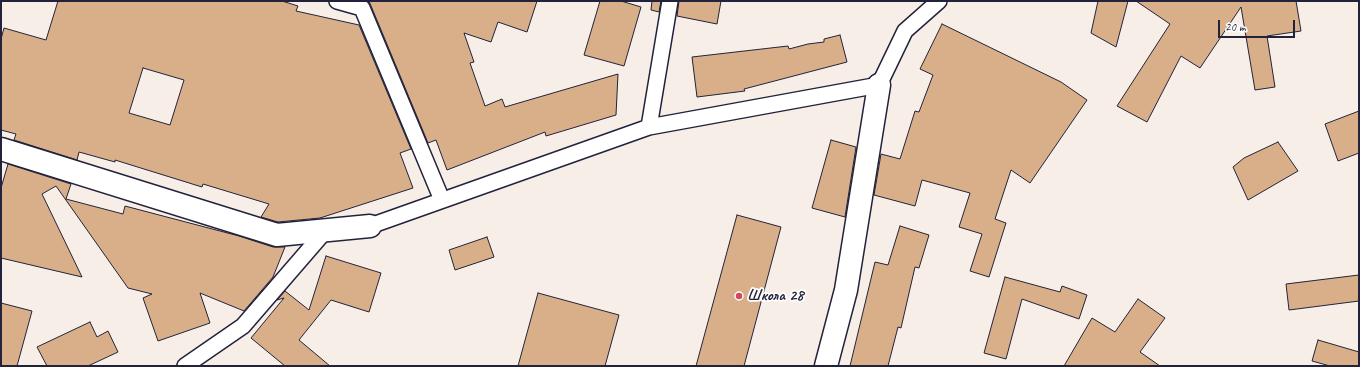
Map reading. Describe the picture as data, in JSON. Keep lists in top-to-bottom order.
{
  "places": ["Школа 28"],
  "scale_bar": "20 m"
}
